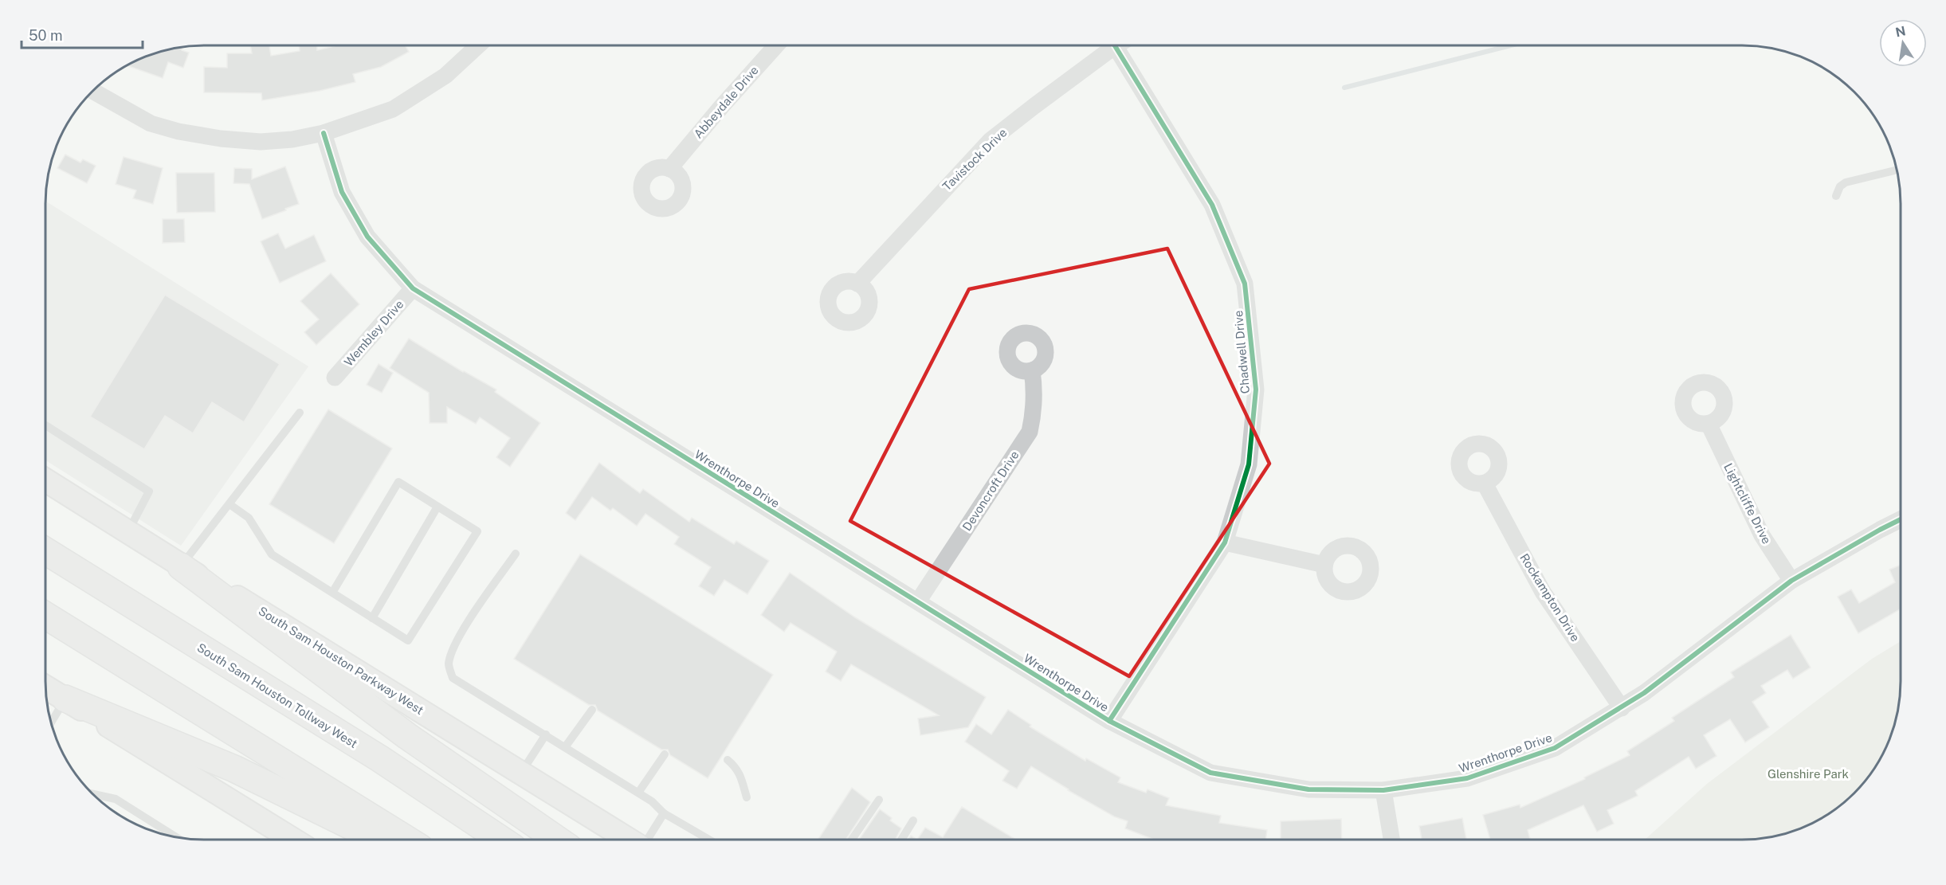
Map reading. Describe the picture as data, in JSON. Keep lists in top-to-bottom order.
{
  "streets": {
    "highway": ["South Sam Houston Tollway West"],
    "main road": ["South Sam Houston Parkway West"],
    "street": [
      "Abbeydale Drive",
      "Tavistock Drive",
      "Wembley Drive",
      "Chadwell Drive",
      "Wrenthorpe Drive",
      "Devoncroft Drive",
      "Lightcliffe Drive",
      "Rockampton Drive"
    ]
  },
  "crossings": [
    ["Wembley Drive", "Wrenthorpe Drive"],
    ["Chadwell Drive", "Wrenthorpe Drive"],
    ["Wrenthorpe Drive", "Devoncroft Drive"],
    ["Wrenthorpe Drive", "Lightcliffe Drive"],
    ["Wrenthorpe Drive", "Rockampton Drive"]
  ],
  "parks": ["Glenshire Park"],
  "scale_bar": "50 m",
  "north": "top"
}
